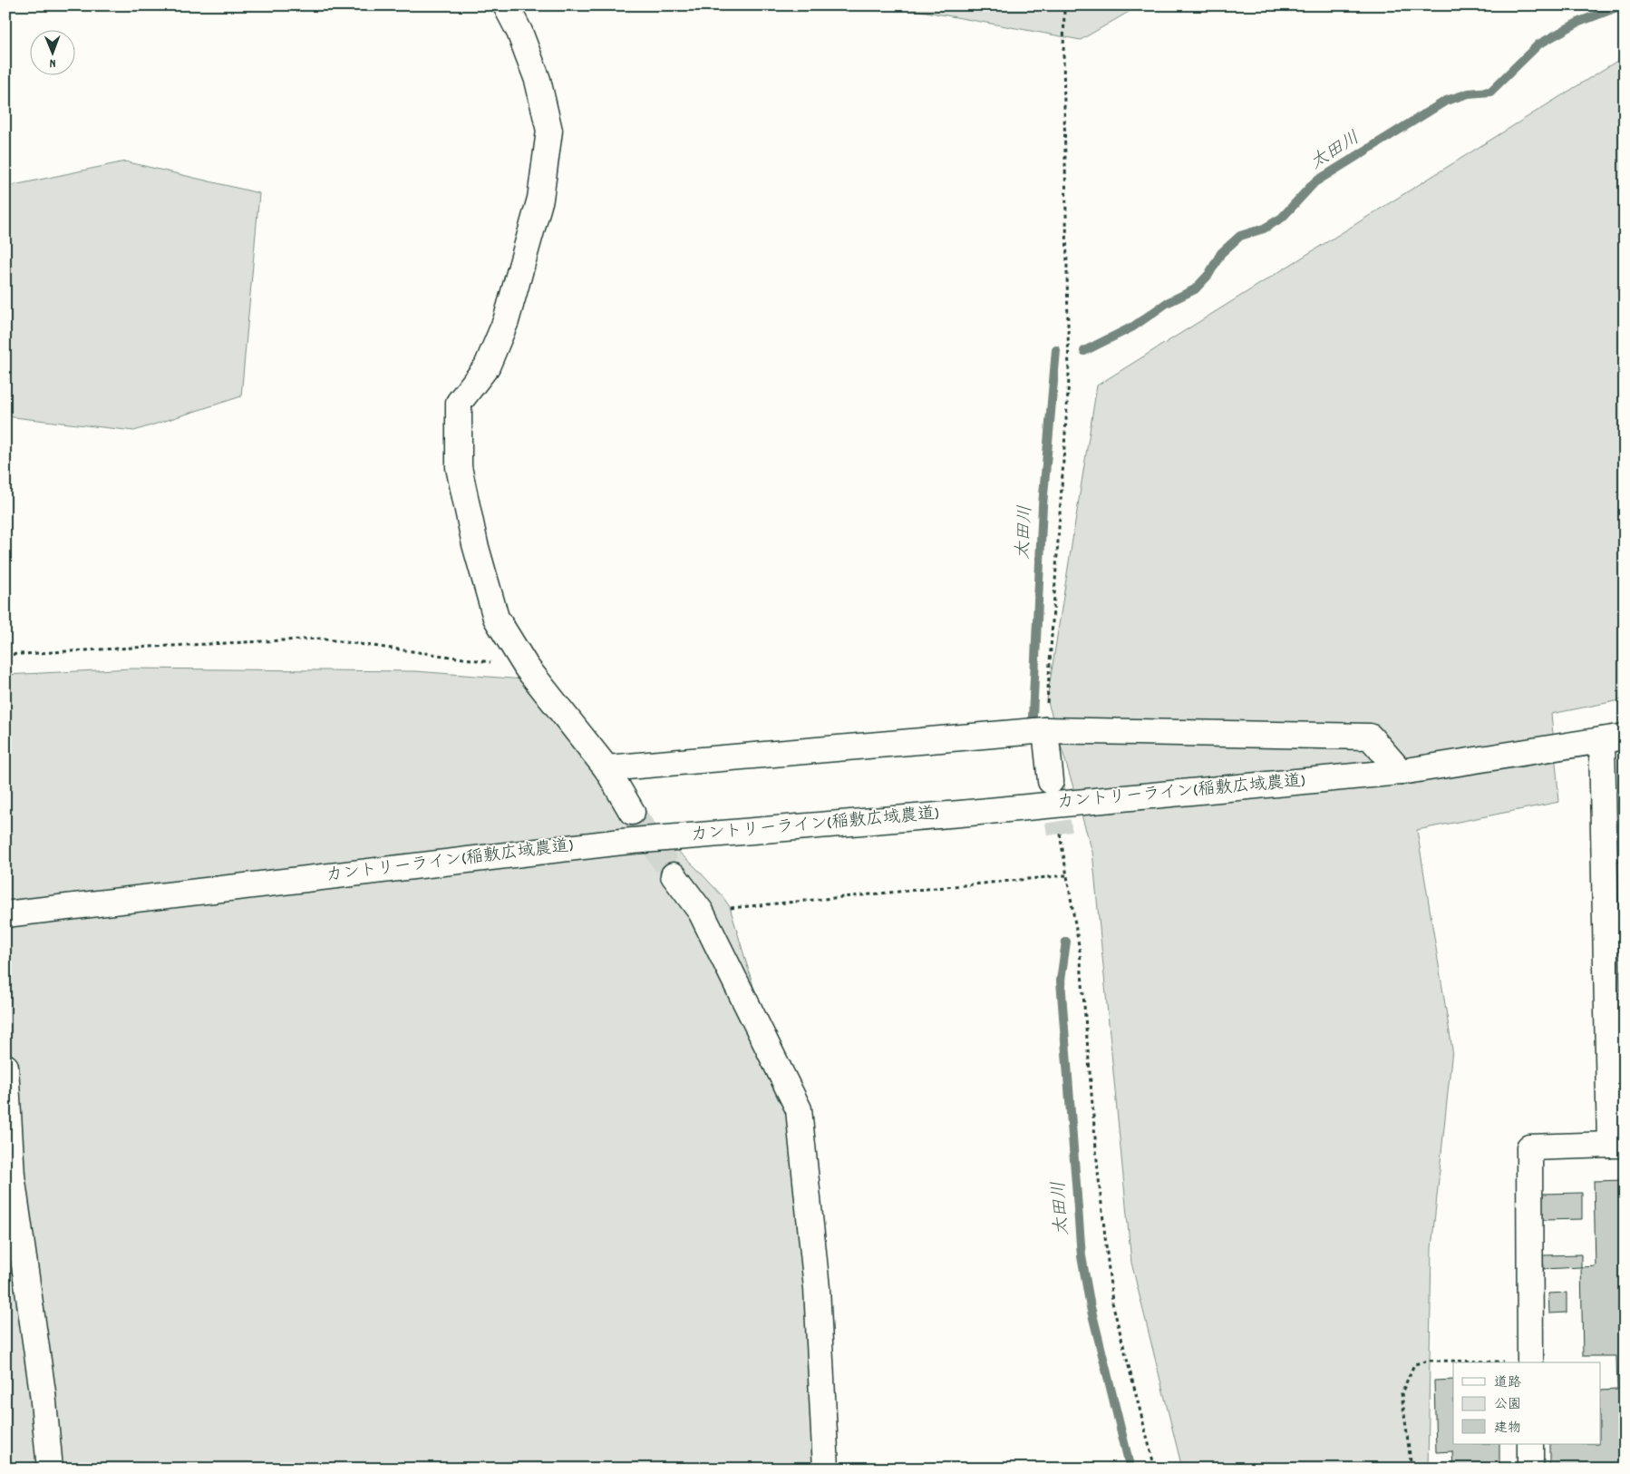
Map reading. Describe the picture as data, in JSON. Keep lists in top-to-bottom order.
{
  "streets": {
    "street": ["カントリーライン(稲敷広域農道)"]
  },
  "water": ["太田川"],
  "legend": ["道路", "公園", "建物"],
  "north": "bottom"
}
